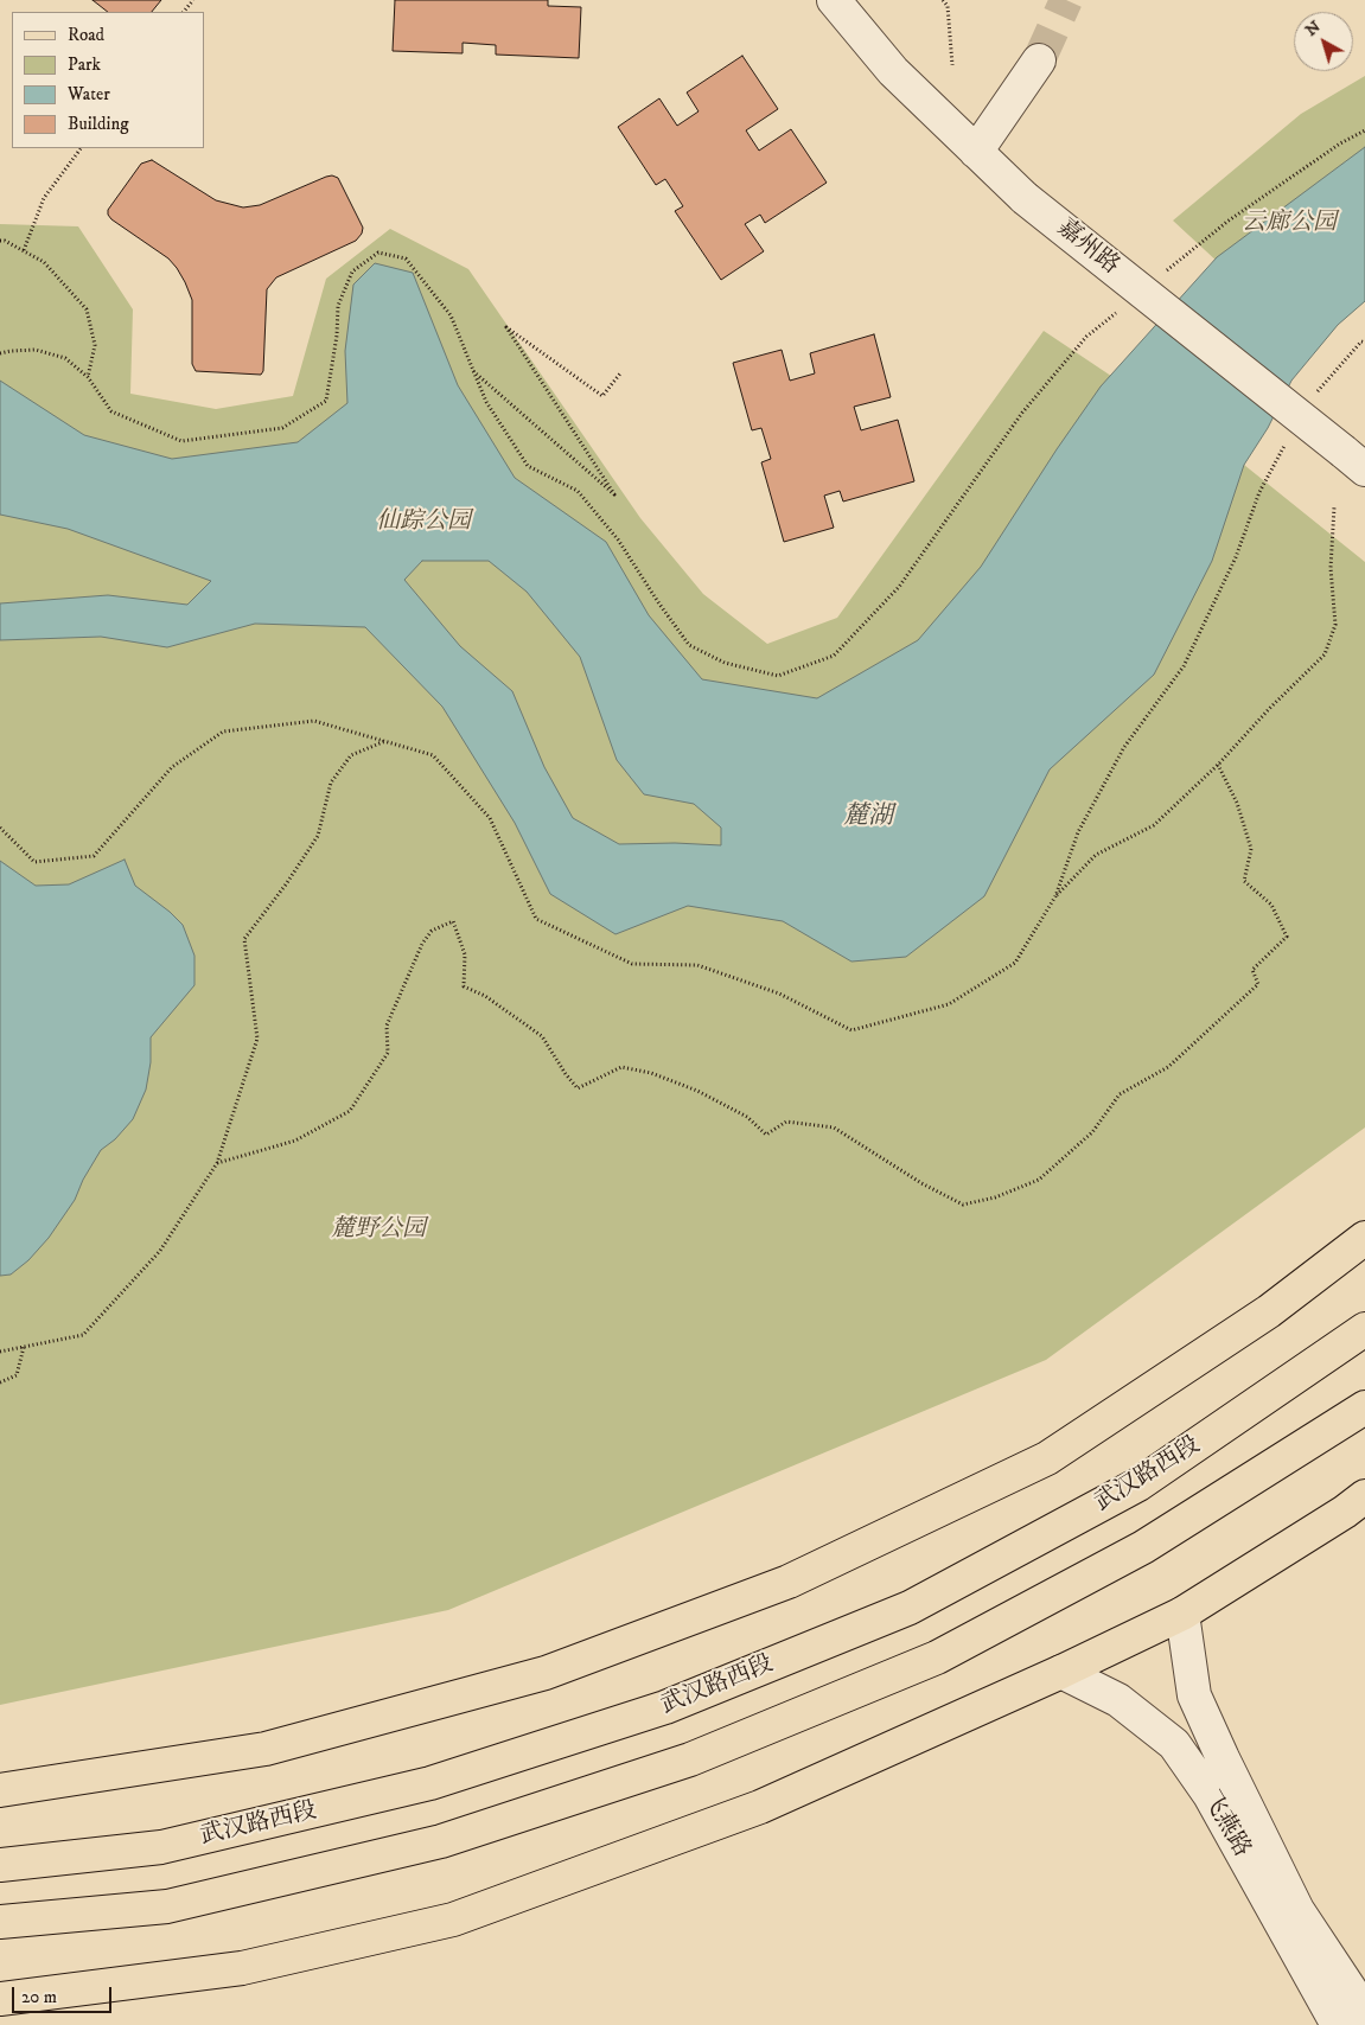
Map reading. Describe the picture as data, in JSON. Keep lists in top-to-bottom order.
{
  "streets": {
    "main road": ["武汉路西段"],
    "street": ["嘉州路", "飞燕路"]
  },
  "water": ["麓湖"],
  "parks": ["云廊公园", "仙踪公园", "麓野公园"],
  "legend": [
    "Road",
    "Park",
    "Water",
    "Building"
  ],
  "scale_bar": "20 m",
  "north": "top left"
}
